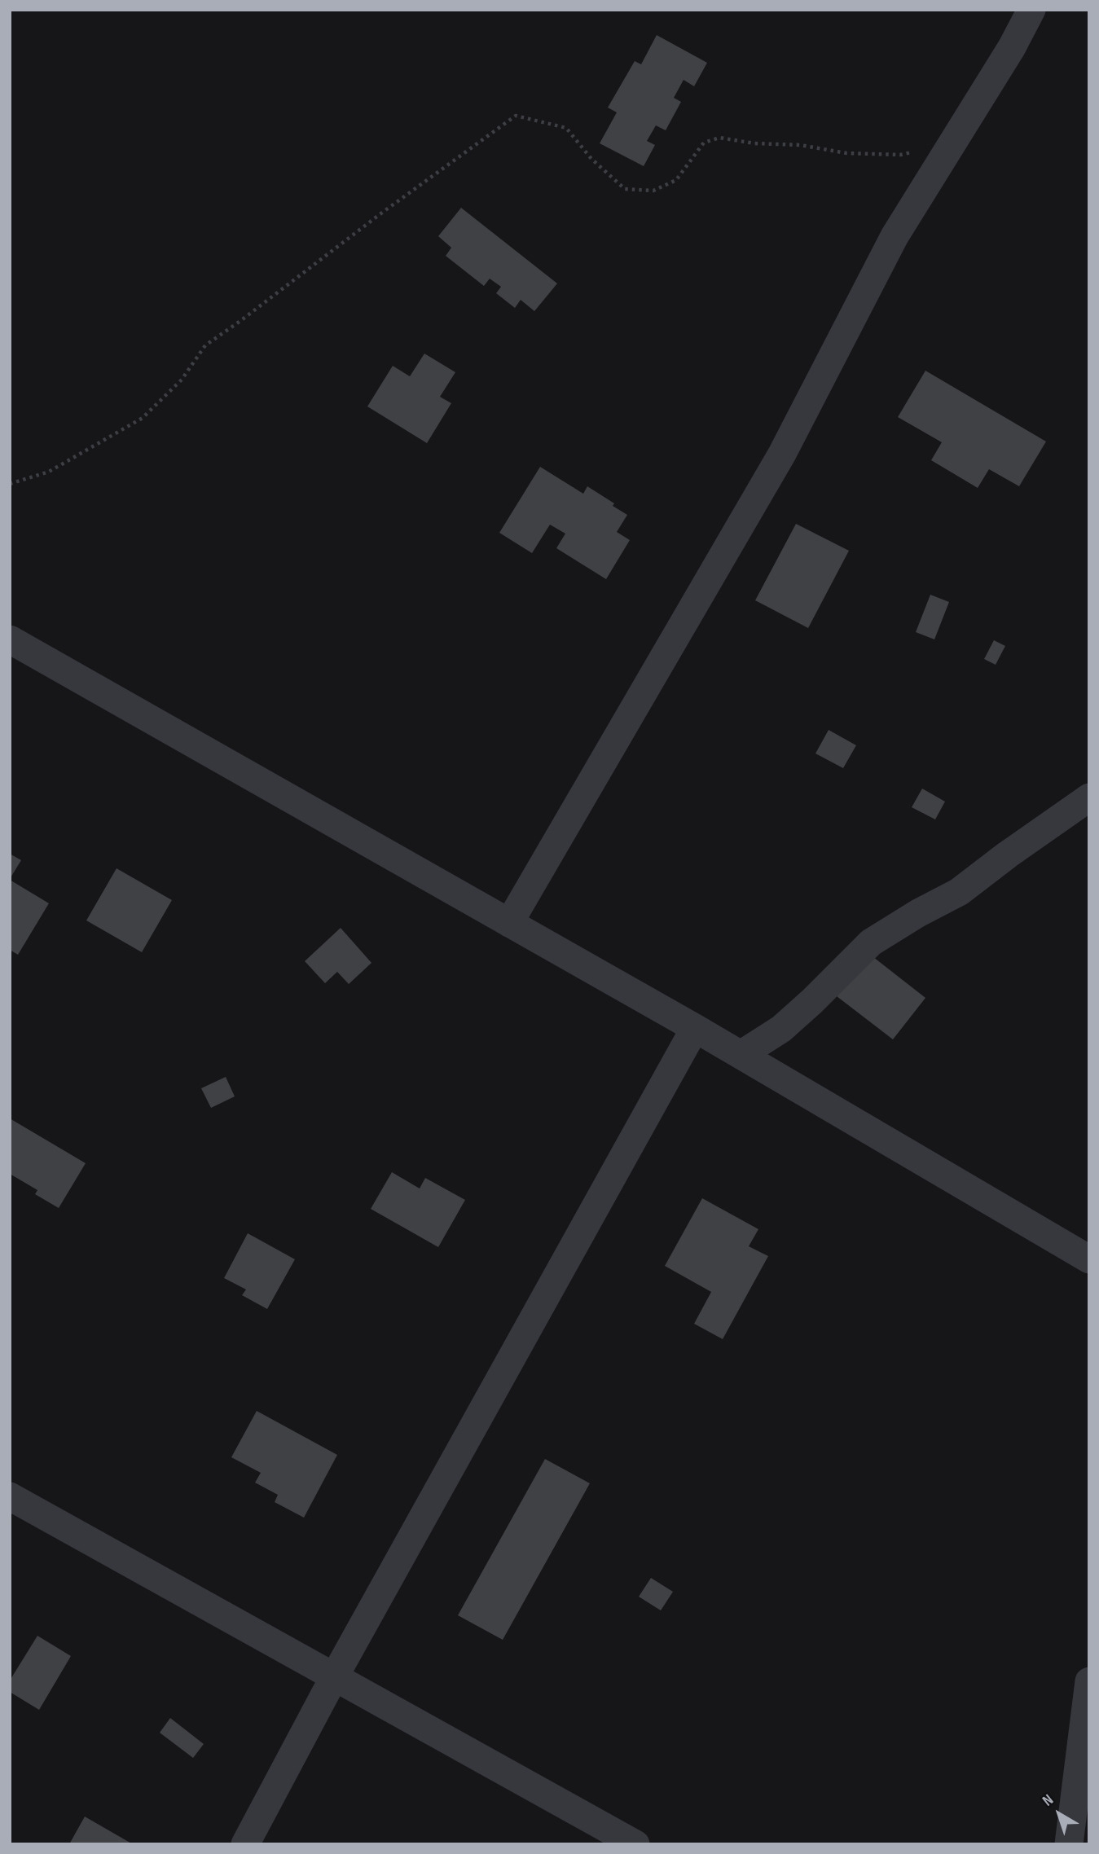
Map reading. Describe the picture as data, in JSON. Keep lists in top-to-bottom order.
{
  "north": "top left"
}
